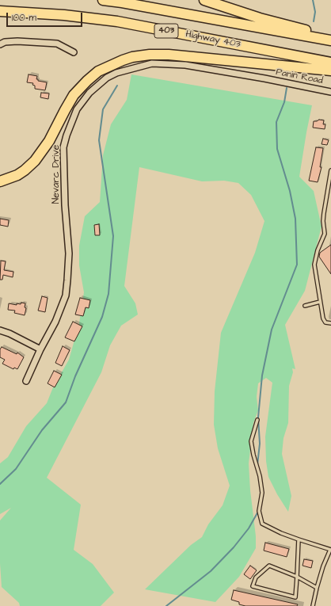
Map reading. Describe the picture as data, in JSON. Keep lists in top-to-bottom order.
{
  "streets": {
    "highway": ["403", "Highway 403"],
    "street": ["Panin Road", "Nevarc Drive"]
  },
  "crossings": [
    ["Panin Road", "Nevarc Drive"]
  ],
  "scale_bar": "100 m"
}
